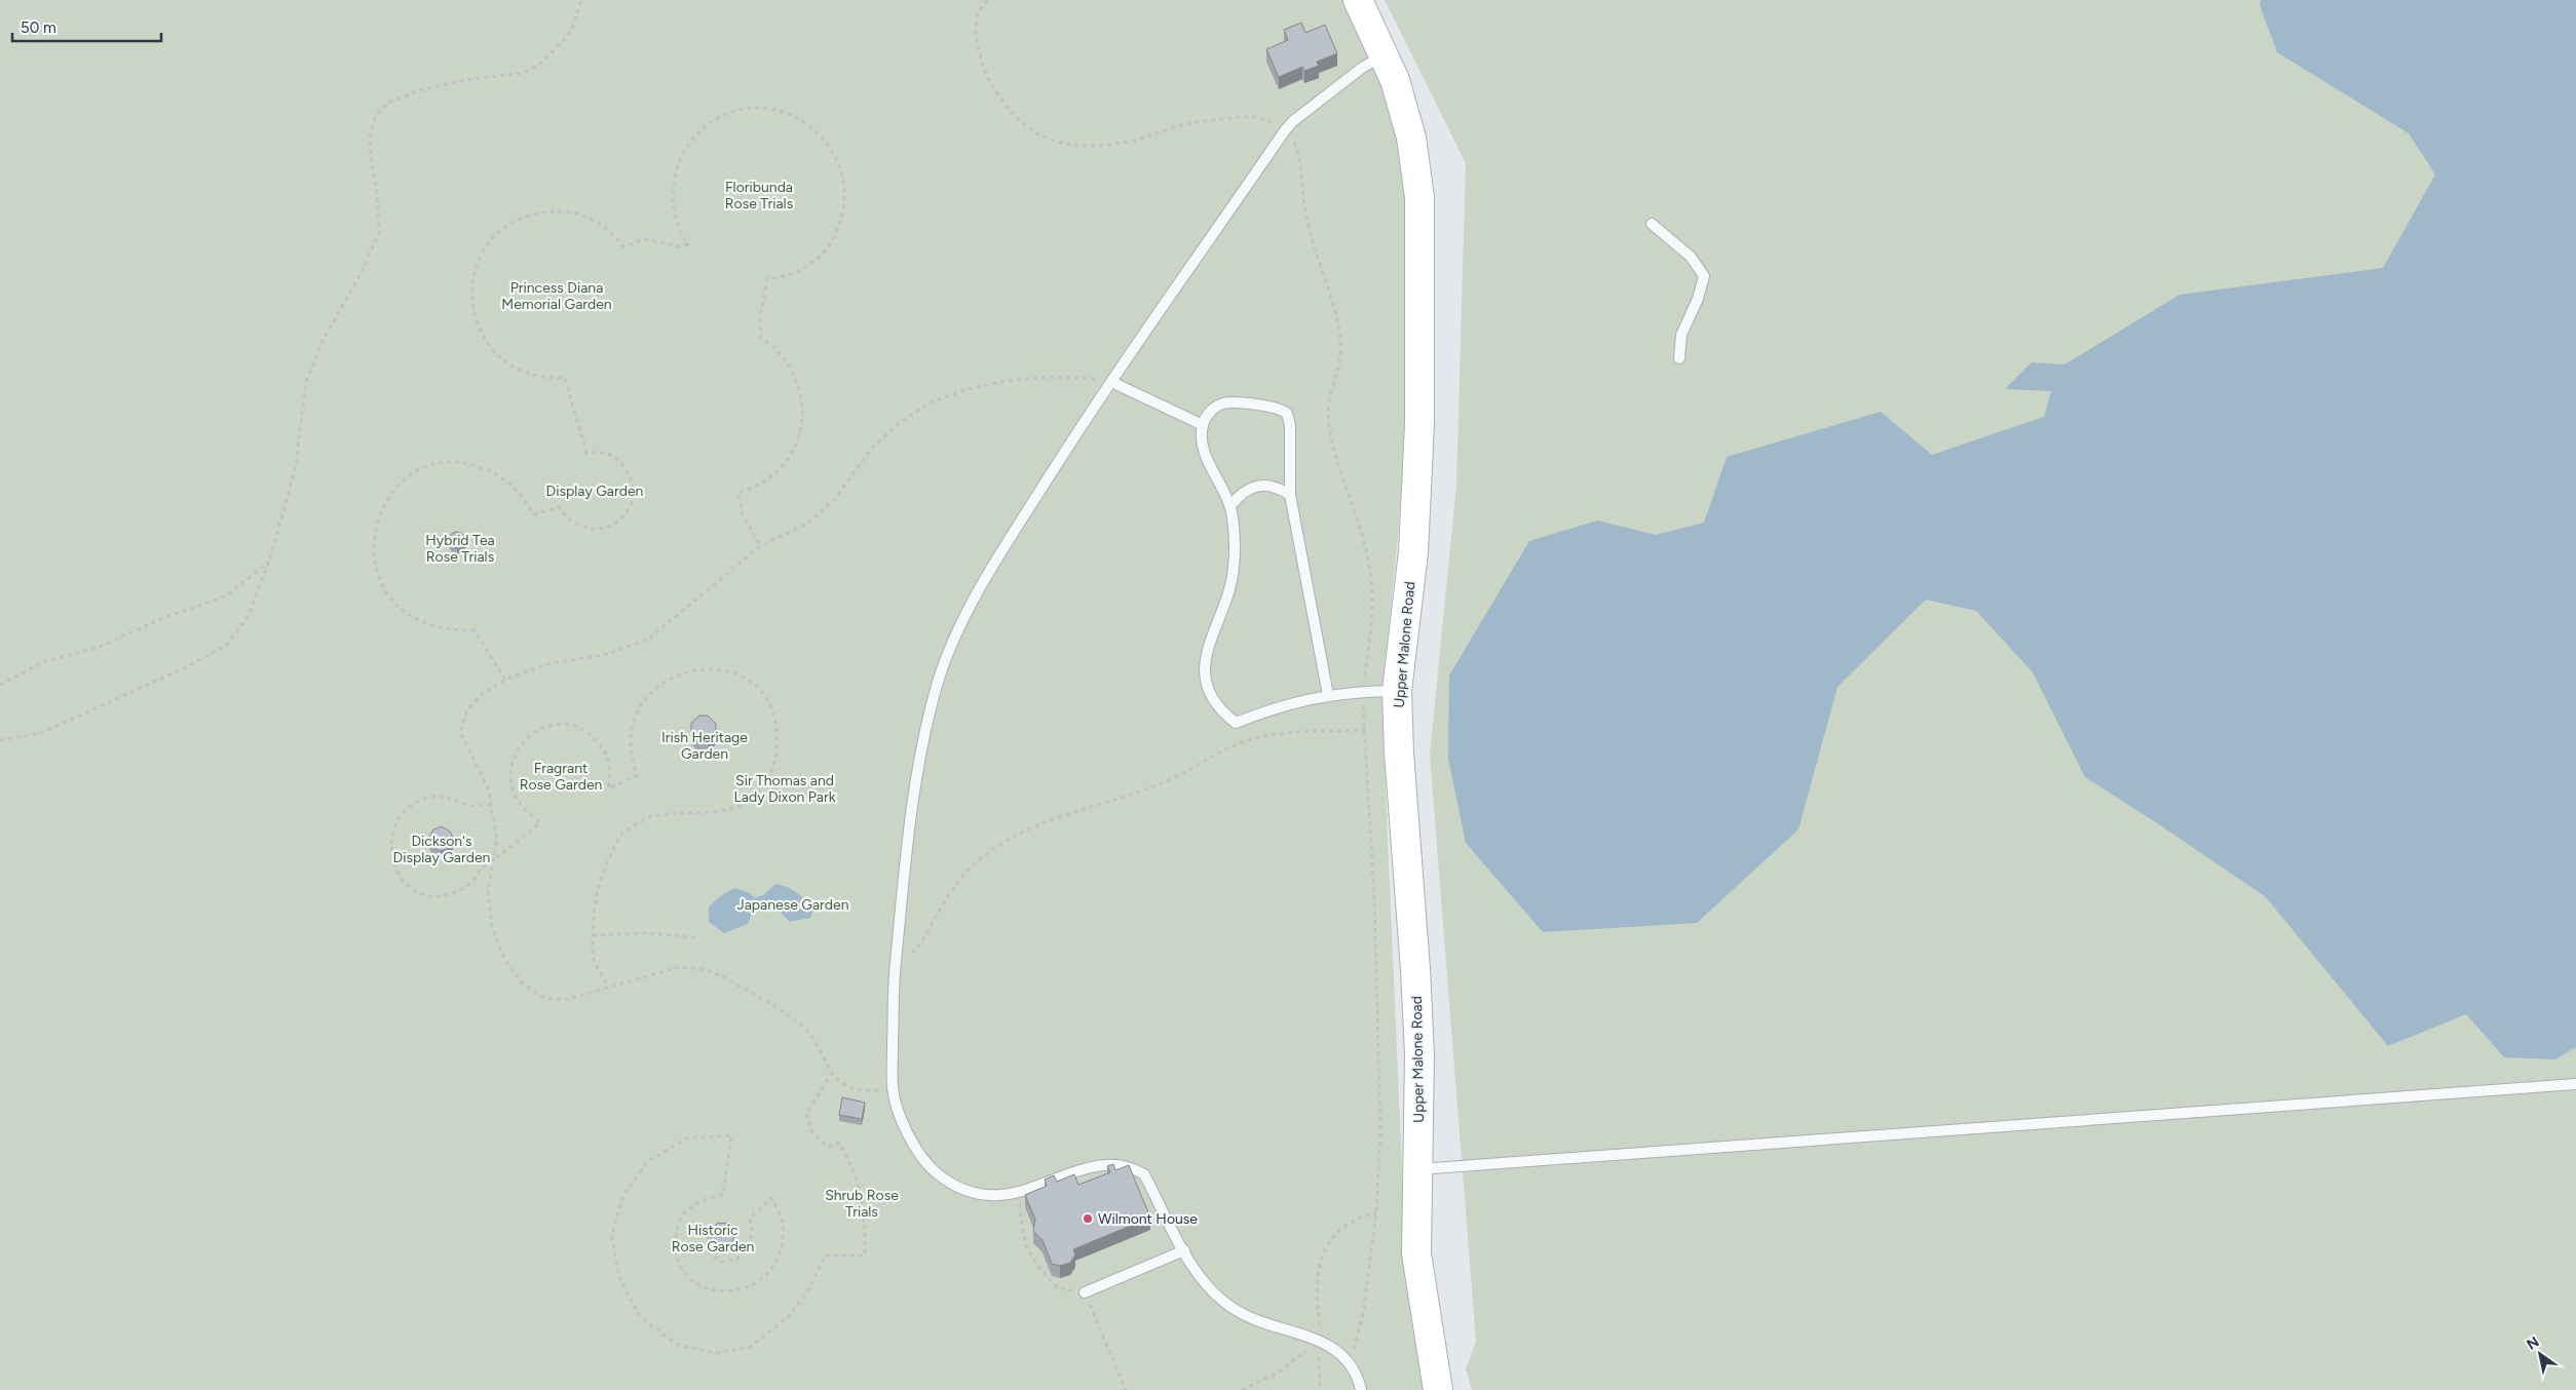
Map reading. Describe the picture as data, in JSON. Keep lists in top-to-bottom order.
{
  "streets": {
    "main road": ["Upper Malone Road"]
  },
  "parks": [
    "Floribunda Rose Trials",
    "Princess Diana Memorial Garden",
    "Display Garden",
    "Hybrid Tea Rose Trials",
    "Irish Heritage Garden",
    "Fragrant Rose Garden",
    "Sir Thomas and Lady Dixon Park",
    "Dickson's Display Garden",
    "Japanese Garden",
    "Shrub Rose Trials",
    "Historic Rose Garden"
  ],
  "places": ["Wilmont House"],
  "scale_bar": "50 m",
  "north": "top left"
}
